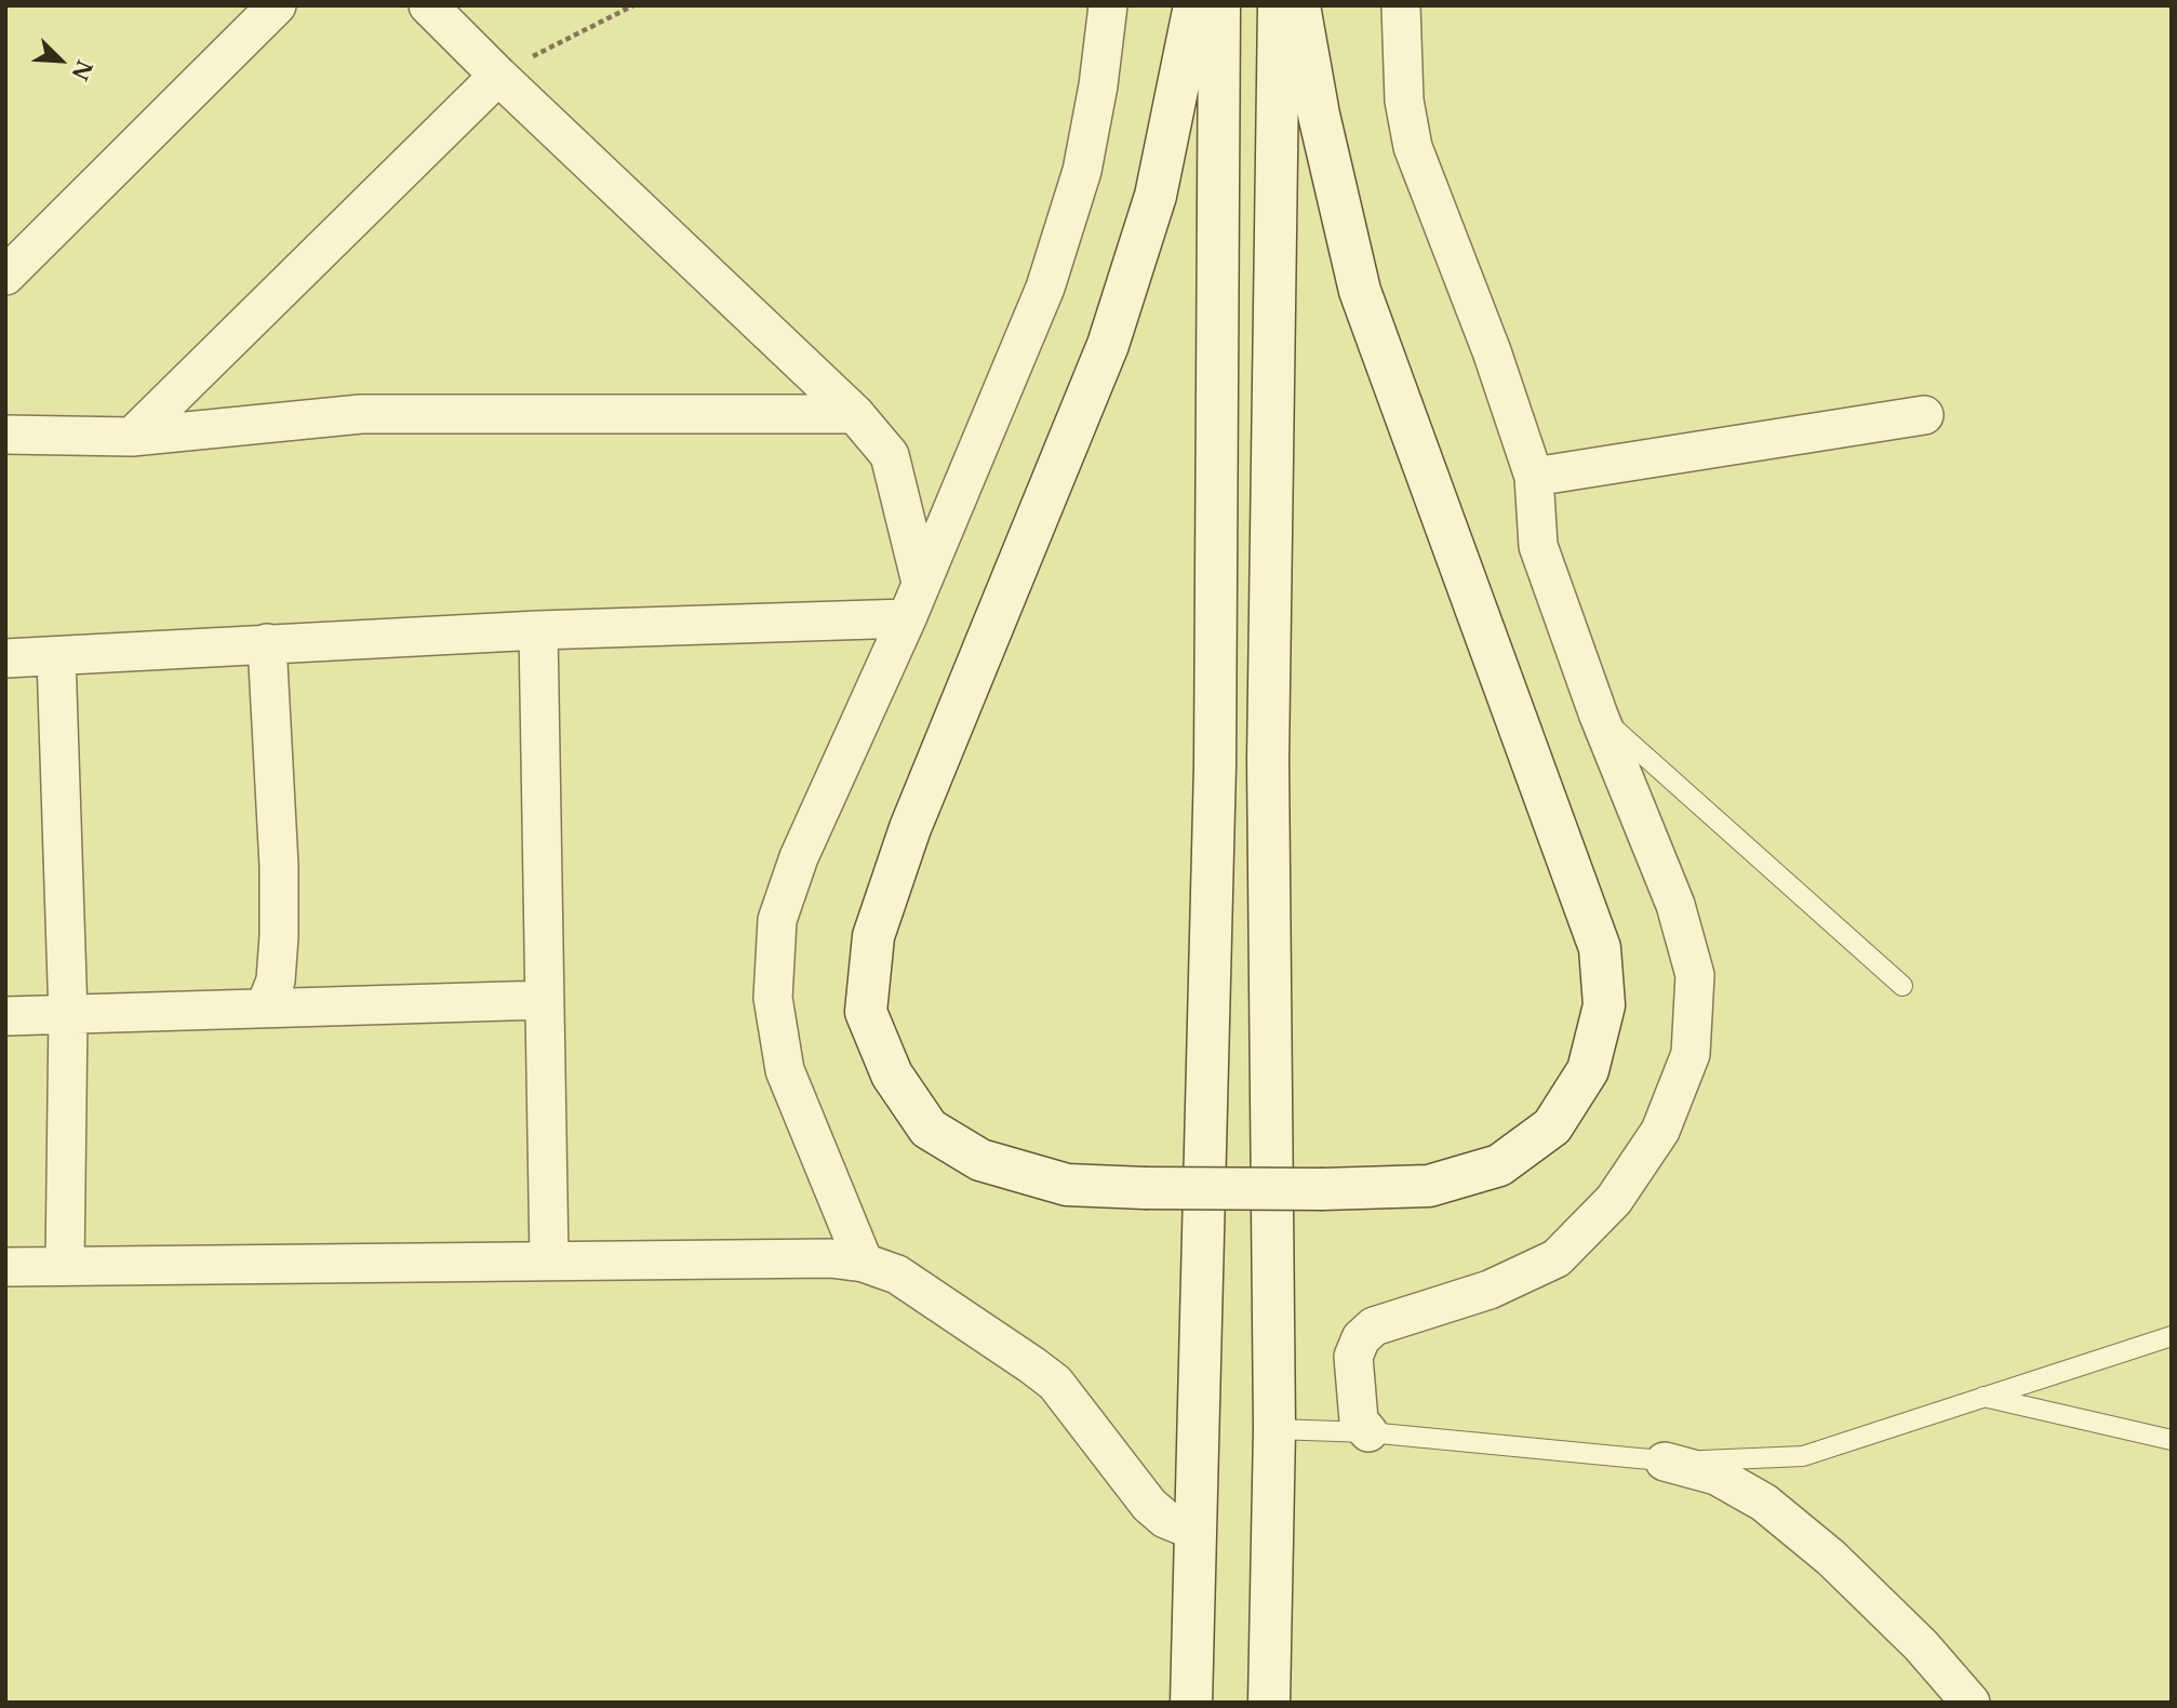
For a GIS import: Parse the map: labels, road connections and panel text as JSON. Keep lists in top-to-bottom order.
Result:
{
  "north": "bottom right"
}
